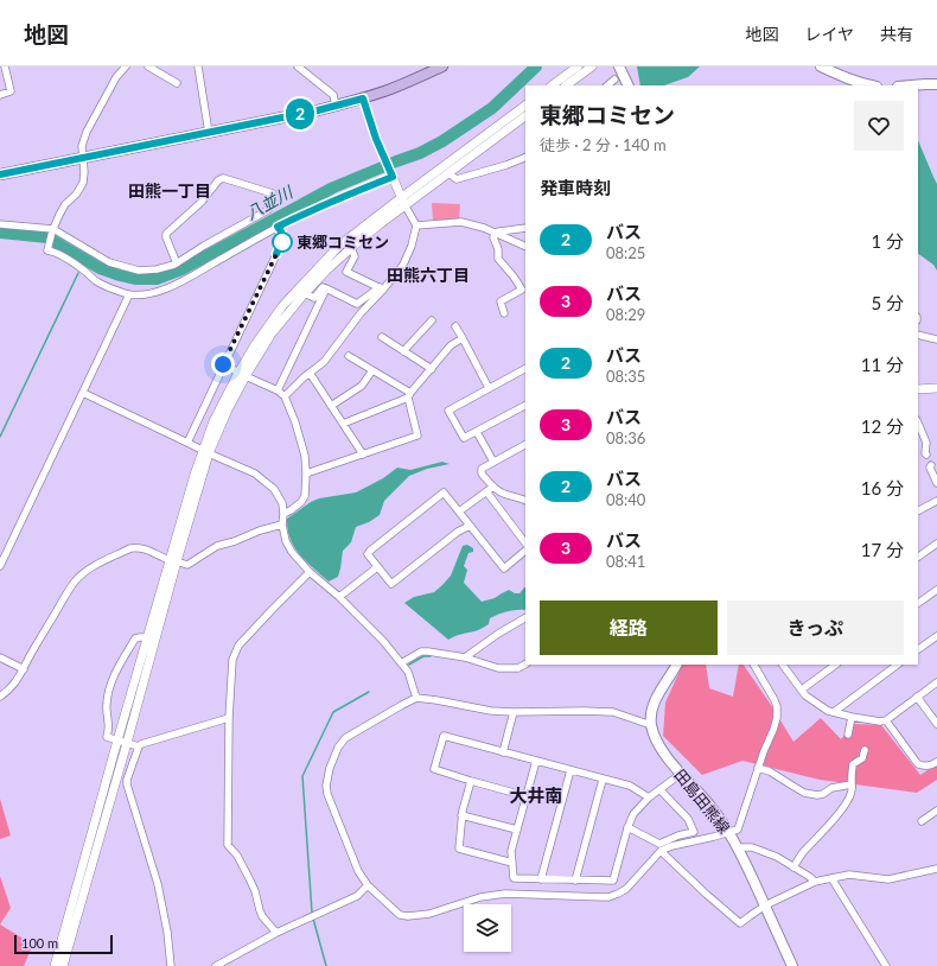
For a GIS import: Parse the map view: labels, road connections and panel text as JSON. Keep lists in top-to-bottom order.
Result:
{
  "streets": {
    "main road": ["田島田熊線"]
  },
  "districts": ["田熊一丁目", "田熊六丁目", "大井南"],
  "water": ["八並川"],
  "places": ["東郷コミセン"],
  "lines": ["bus line 2"],
  "scale_bar": "100 m",
  "page": {
    "header": "地図",
    "nav": ["地図", "レイヤ", "共有"],
    "on_map": "2",
    "heading": [
      ["東郷コミセン", "徒歩 · 2 分 · 140 m"],
      "発車時刻"
    ],
    "list": [
      {
        "mark": "2",
        "name": "バス",
        "note": "08:25",
        "value": "1 分"
      },
      {
        "mark": "3",
        "name": "バス",
        "note": "08:29",
        "value": "5 分"
      },
      {
        "mark": "2",
        "name": "バス",
        "note": "08:35",
        "value": "11 分"
      },
      {
        "mark": "3",
        "name": "バス",
        "note": "08:36",
        "value": "12 分"
      },
      {
        "mark": "2",
        "name": "バス",
        "note": "08:40",
        "value": "16 分"
      },
      {
        "mark": "3",
        "name": "バス",
        "note": "08:41",
        "value": "17 分"
      }
    ],
    "buttons": ["経路", "きっぷ"],
    "scale": "100 m"
  }
}
